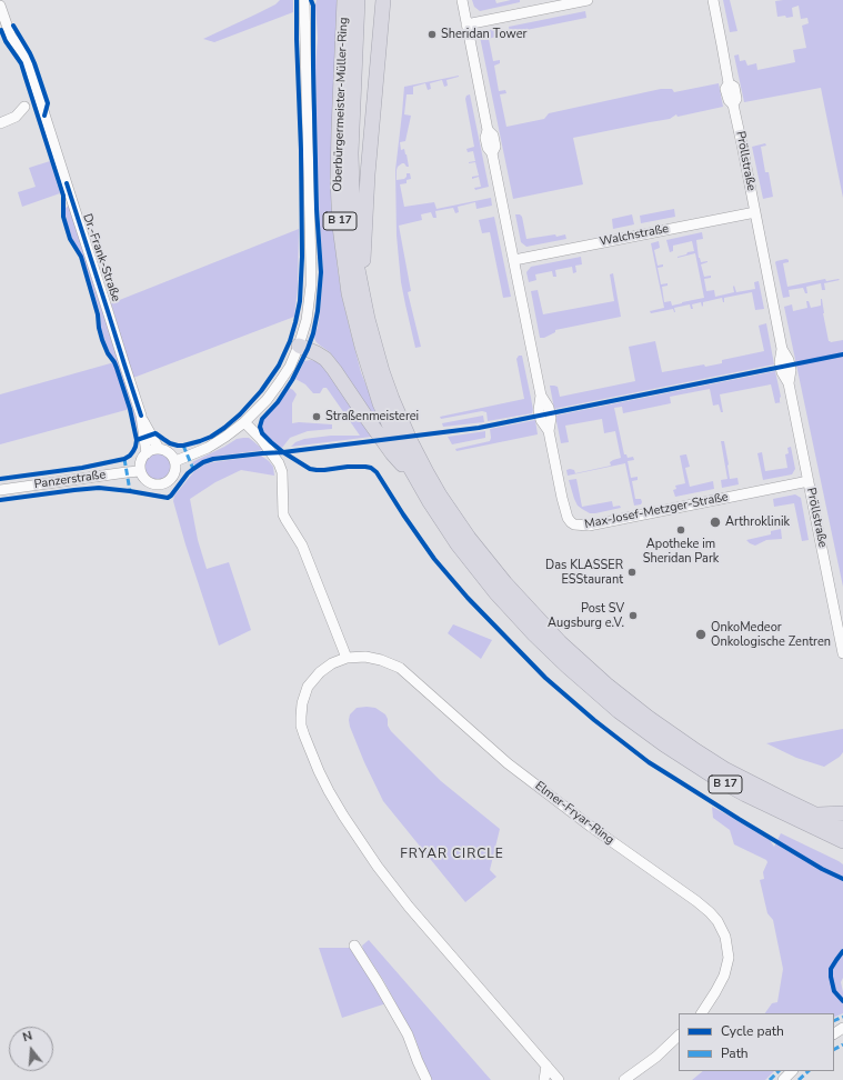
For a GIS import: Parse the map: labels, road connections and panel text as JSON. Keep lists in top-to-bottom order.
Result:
{
  "streets": {
    "highway": ["Oberbürgermeister-Müller-Ring", "B 17"],
    "street": [
      "Pröllstraße",
      "Walchstraße",
      "Dr.-Frank-Straße",
      "Panzerstraße",
      "Max-Josef-Metzger-Straße",
      "Elmer-Fryar-Ring"
    ]
  },
  "crossings": [
    ["Pröllstraße", "Walchstraße"],
    ["Pröllstraße", "Max-Josef-Metzger-Straße"],
    ["Walchstraße", "Max-Josef-Metzger-Straße"],
    ["Dr.-Frank-Straße", "Panzerstraße"]
  ],
  "districts": ["FRYAR CIRCLE"],
  "places": [
    "Sheridan Tower",
    "Straßenmeisterei",
    "Arthroklinik",
    "Apotheke im Sheridan Park",
    "Das KLASSER ESStaurant",
    "Post SV Augsburg e.V.",
    "OnkoMedeor Onkologische Zentren"
  ],
  "legend": ["Cycle path", "Path"],
  "north": "top"
}
